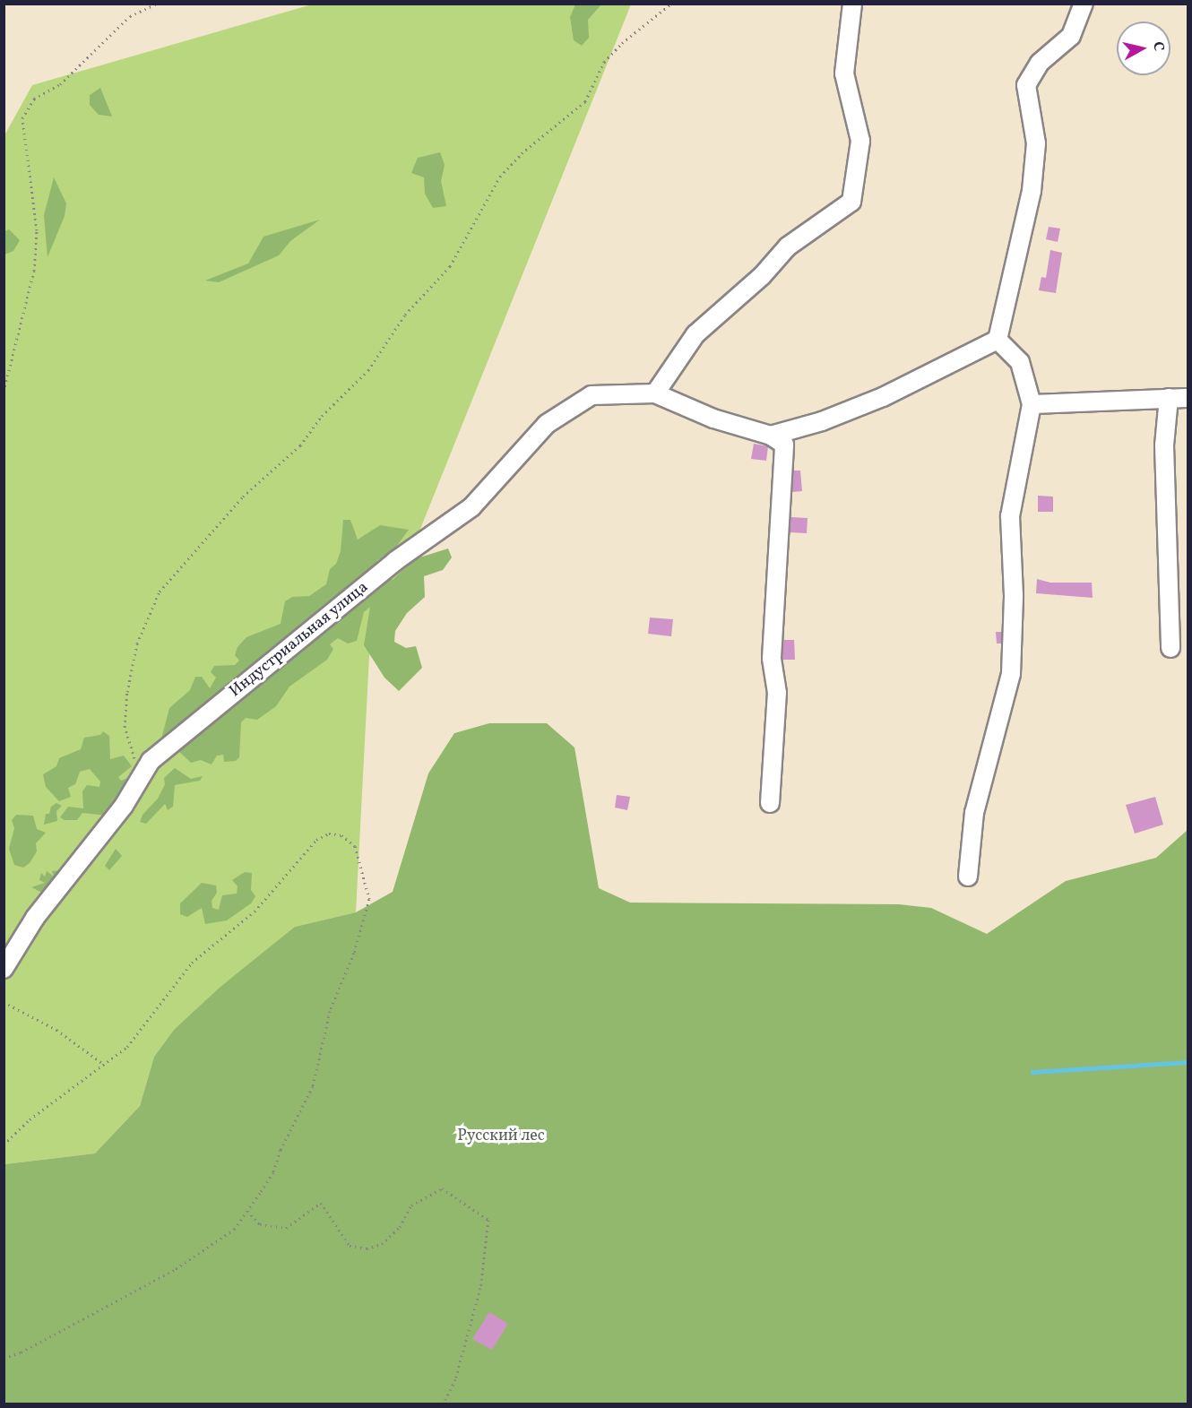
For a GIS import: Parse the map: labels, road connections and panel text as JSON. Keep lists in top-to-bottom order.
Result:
{
  "streets": {
    "street": ["Индустриальная улица"]
  },
  "parks": ["Русский лес"],
  "north": "right"
}
